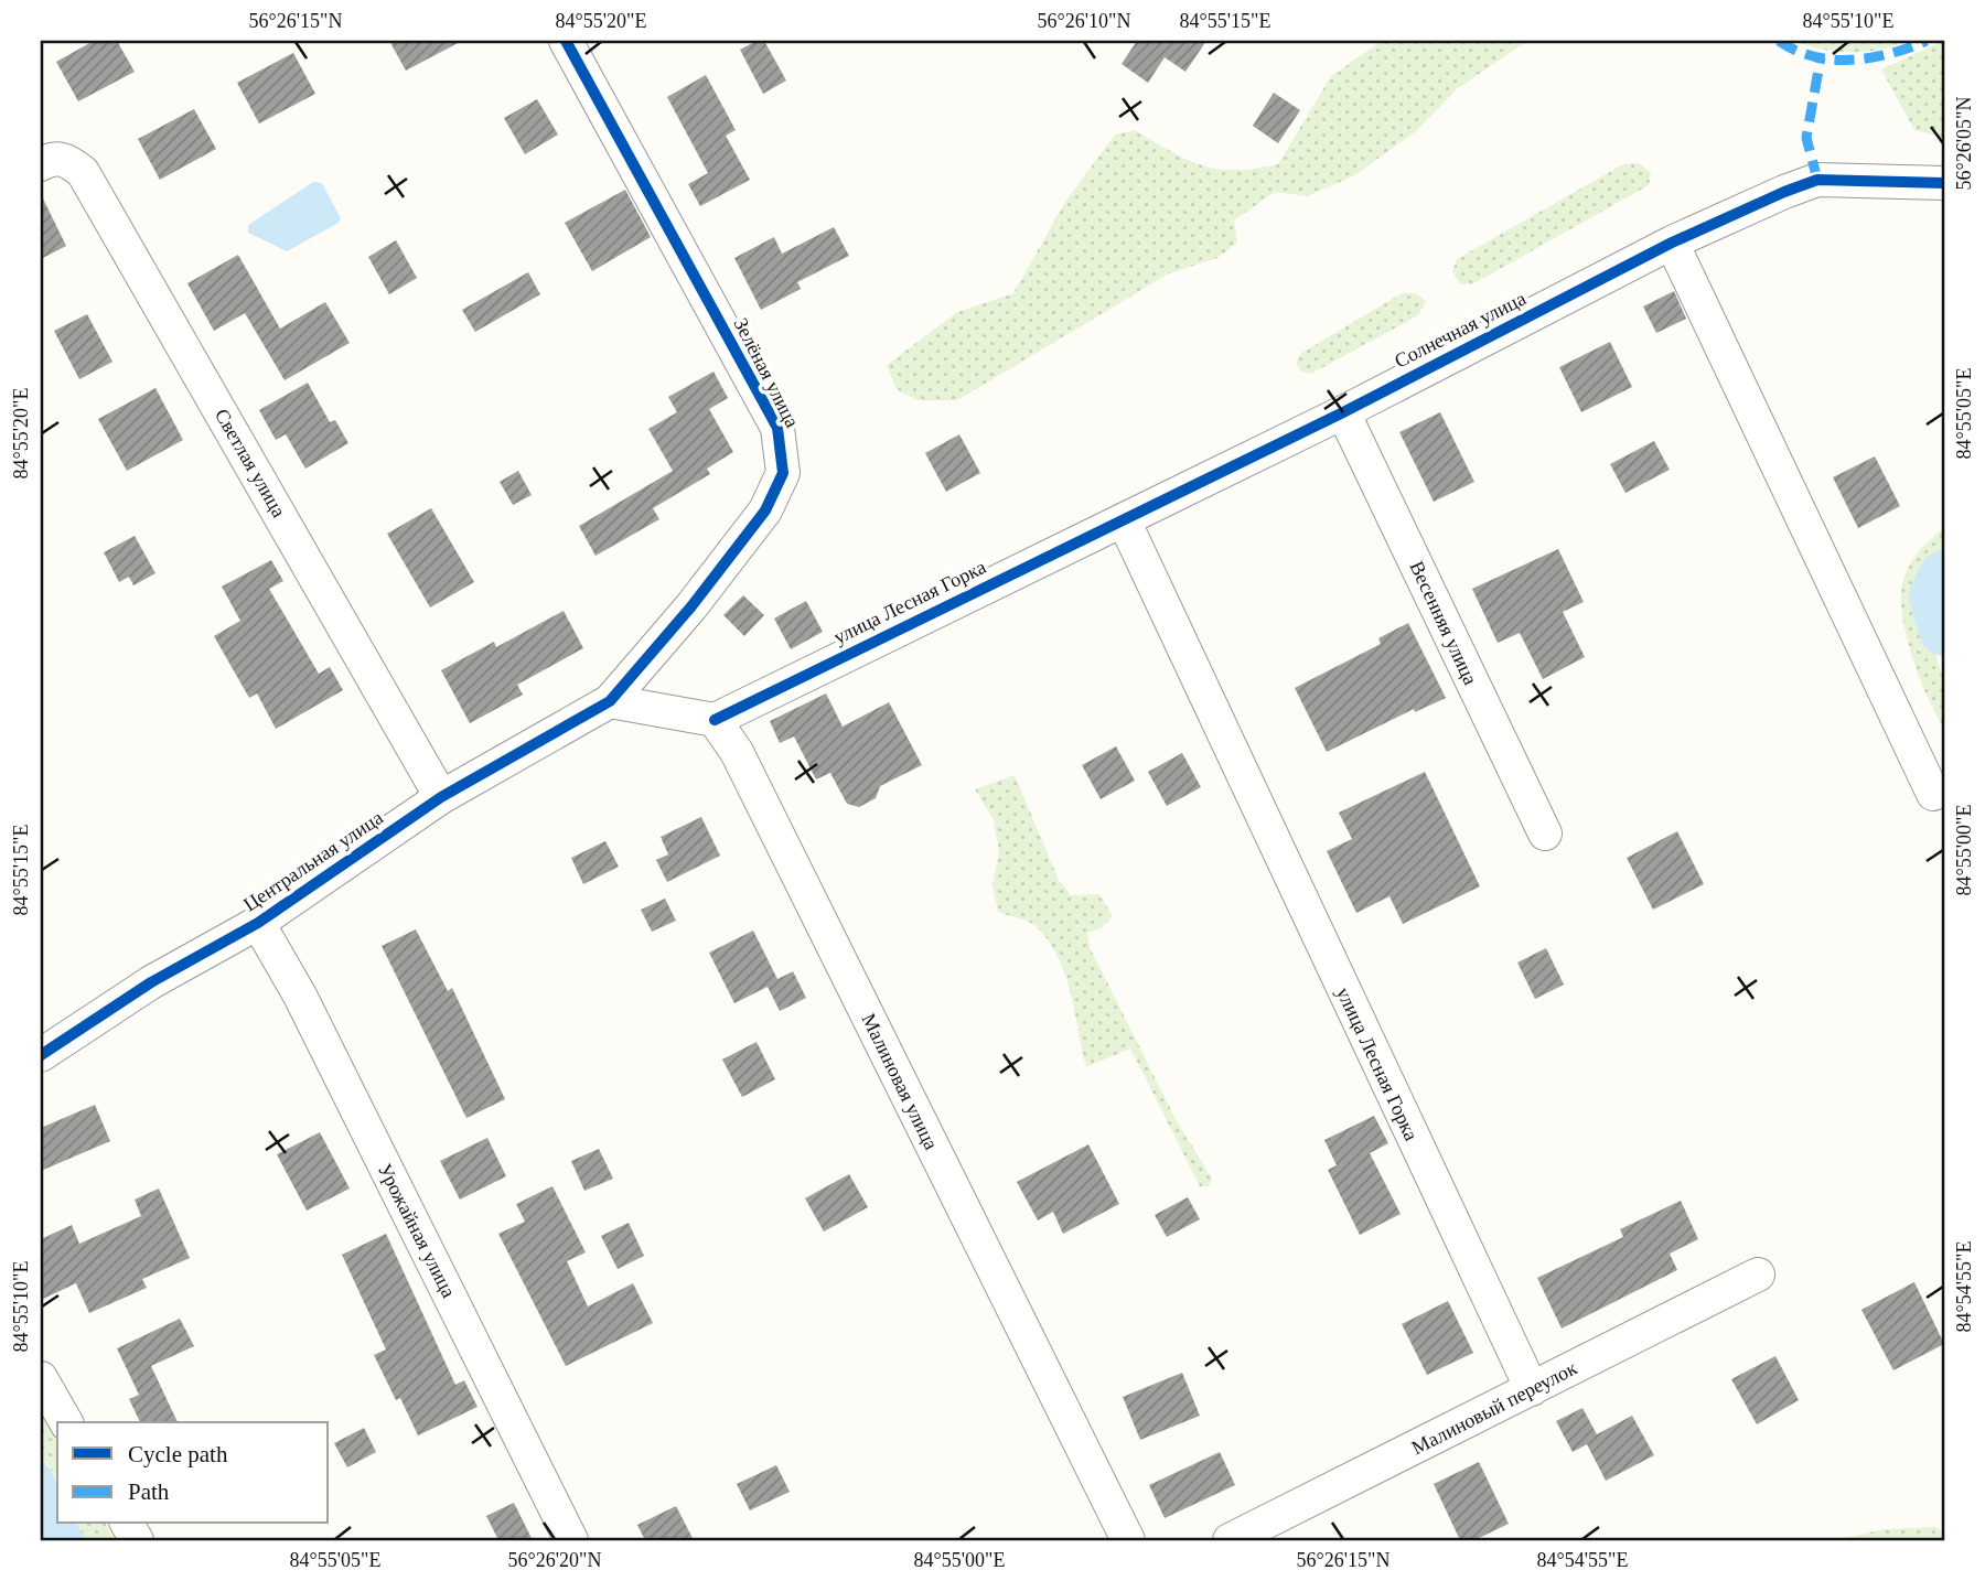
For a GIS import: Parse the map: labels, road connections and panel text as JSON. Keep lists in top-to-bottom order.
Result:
{
  "streets": {
    "street": [
      "Солнечная улица",
      "Зелёная улица",
      "Светлая улица",
      "улица Лесная Горка",
      "Весенняя улица",
      "Центральная улица",
      "Малиновая улица",
      "Урожайная улица",
      "Малиновый переулок"
    ]
  },
  "crossings": [
    ["Солнечная улица", "улица Лесная Горка"],
    ["Солнечная улица", "Весенняя улица"],
    ["Зелёная улица", "Центральная улица"],
    ["Светлая улица", "Центральная улица"],
    ["улица Лесная Горка", "Малиновая улица"],
    ["улица Лесная Горка", "Малиновый переулок"],
    ["Центральная улица", "Урожайная улица"]
  ],
  "legend": ["Cycle path", "Path"],
  "coordinates": [
    "56°26'15\"N",
    "84°55'20\"E",
    "56°26'10\"N",
    "84°55'15\"E",
    "84°55'10\"E",
    "56°26'05\"N",
    "84°55'05\"E",
    "84°55'00\"E",
    "84°54'55\"E",
    "56°26'20\"N"
  ]
}
